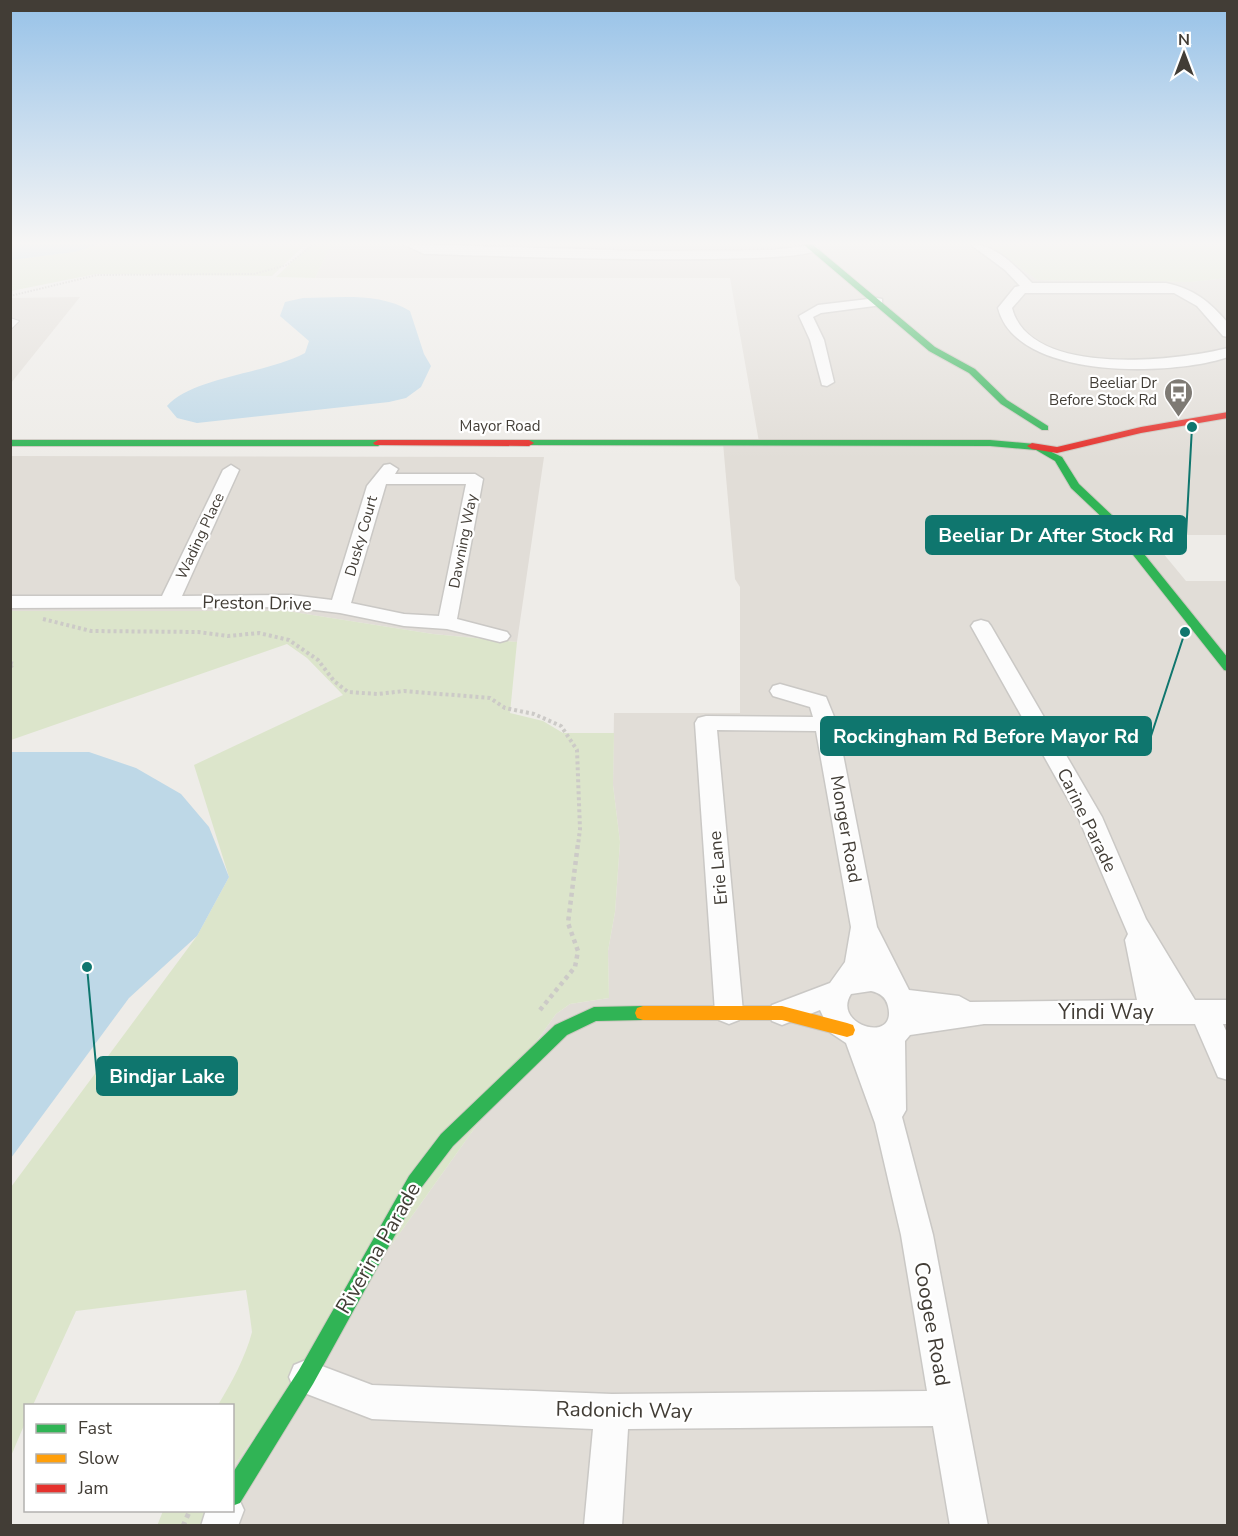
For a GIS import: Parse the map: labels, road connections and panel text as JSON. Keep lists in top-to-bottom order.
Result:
{
  "streets": {
    "main road": ["Mayor Road", "Yindi Way", "Riverina Parade"],
    "street": [
      "Wading Place",
      "Dusky Court",
      "Dawning Way",
      "Preston Drive",
      "Carine Parade",
      "Monger Road",
      "Erie Lane",
      "Coogee Road",
      "Radonich Way"
    ]
  },
  "crossings": [
    ["Wading Place", "Preston Drive"],
    ["Dusky Court", "Dawning Way"],
    ["Dusky Court", "Preston Drive"],
    ["Dawning Way", "Preston Drive"],
    ["Carine Parade", "Yindi Way"],
    ["Monger Road", "Erie Lane"],
    ["Monger Road", "Yindi Way"],
    ["Monger Road", "Coogee Road"],
    ["Erie Lane", "Yindi Way"],
    ["Yindi Way", "Riverina Parade"],
    ["Yindi Way", "Coogee Road"],
    ["Riverina Parade", "Radonich Way"],
    ["Coogee Road", "Radonich Way"]
  ],
  "places": {
    "bus stop": ["Beeliar Dr Before Stock Rd"],
    "other": ["Beeliar Dr After Stock Rd", "Rockingham Rd Before Mayor Rd", "Bindjar Lake"]
  },
  "legend": ["Fast", "Slow", "Jam"],
  "north": "top"
}
